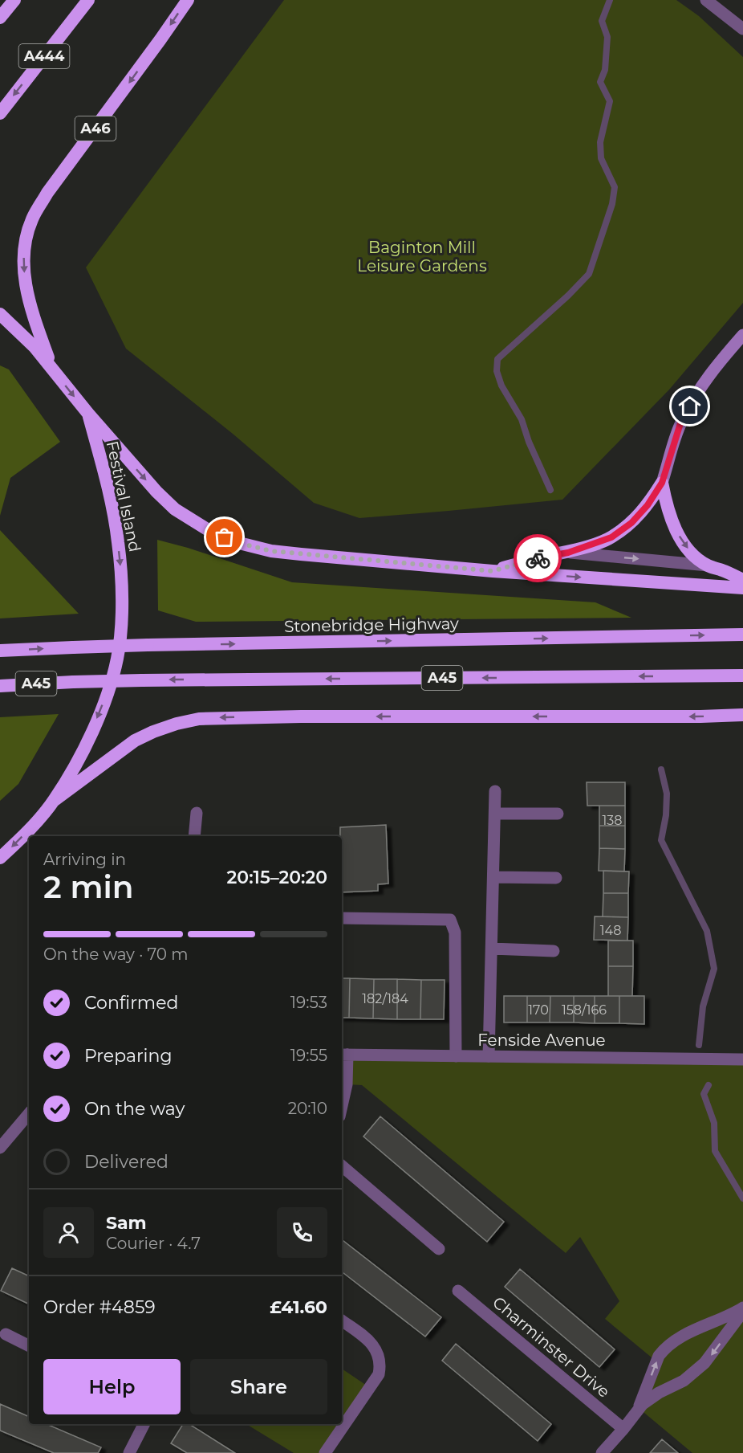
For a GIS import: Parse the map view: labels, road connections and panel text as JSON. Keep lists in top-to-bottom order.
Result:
{
  "streets": {
    "highway": [
      "A444",
      "A46",
      "Festival Island",
      "Stonebridge Highway",
      "A45"
    ],
    "street": ["Fenside Avenue", "Charminster Drive"]
  },
  "crossings": [
    ["A46", "Festival Island"]
  ],
  "one_way": ["Festival Island"],
  "parks": ["Baginton Mill Leisure Gardens"],
  "house_numbers": [
    "138",
    "148",
    "182/184",
    "170",
    "158/166"
  ],
  "page": {
    "heading": ["2 min", "Arriving in", "20:15–20:20"],
    "panel": [
      "Sam",
      "Courier · 4.7",
      "Order #4859",
      "£41.60"
    ],
    "bar": "On the way · 70 m",
    "list": [
      ["Confirmed", "19:53"],
      ["Preparing", "19:55"],
      ["On the way", "20:10"],
      "Delivered"
    ],
    "buttons": ["Help", "Share"]
  }
}
